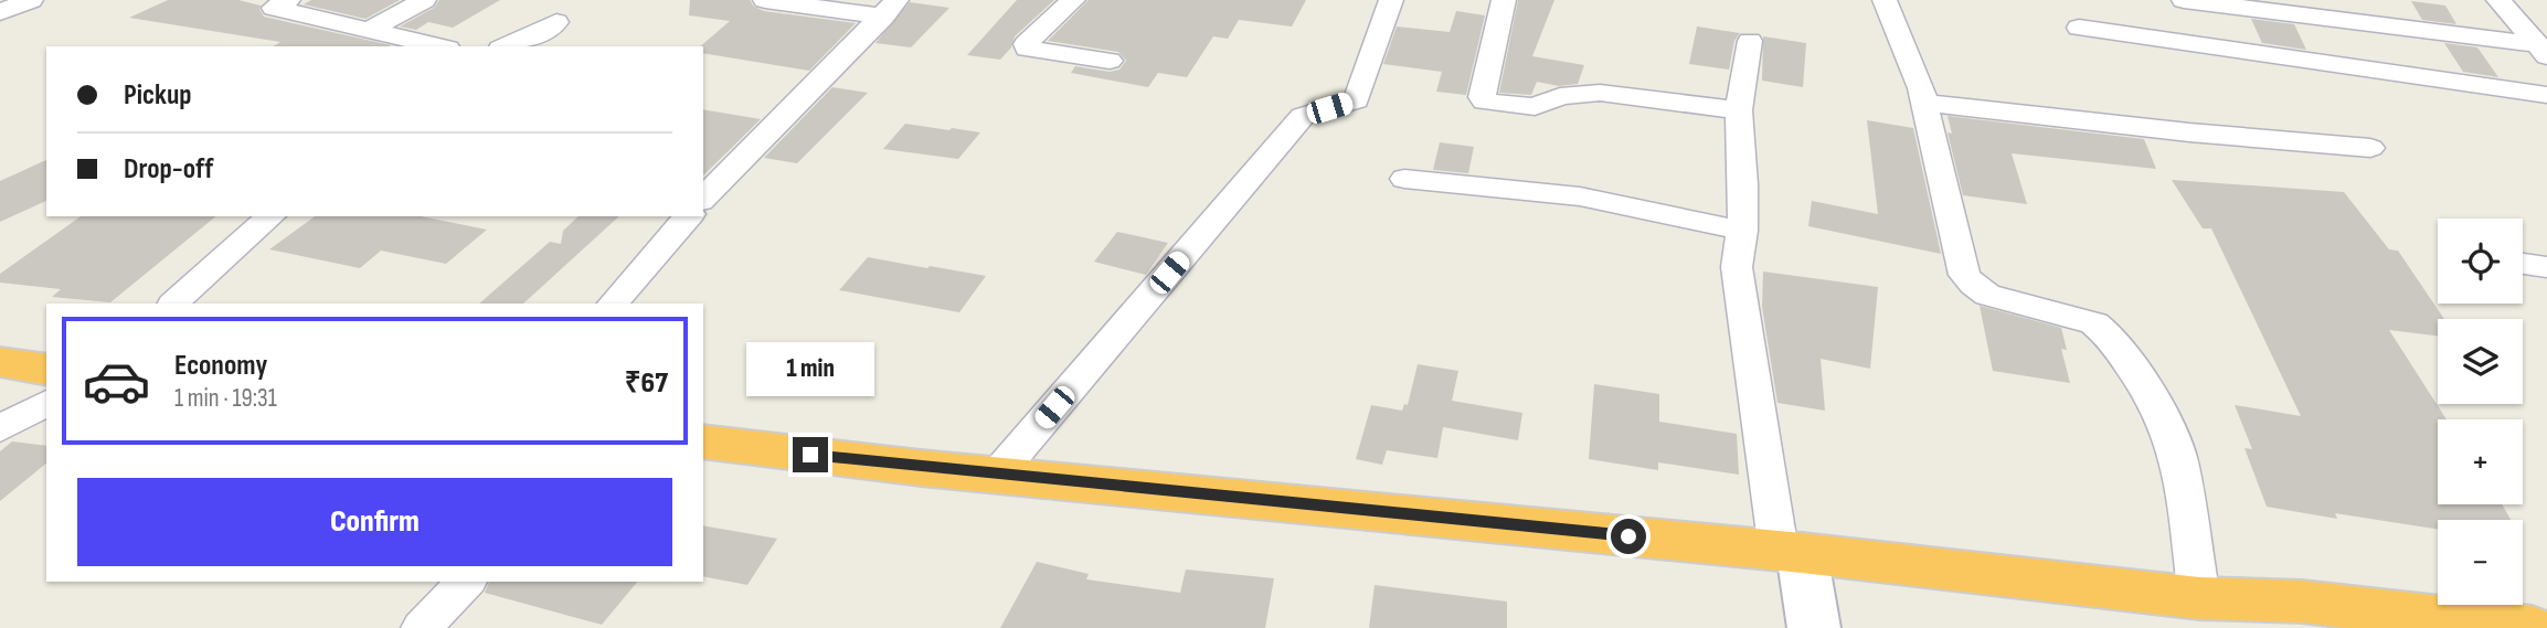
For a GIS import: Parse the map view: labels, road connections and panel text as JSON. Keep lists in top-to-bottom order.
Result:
{
  "page": {
    "banner": ["Pickup", "Drop-off"],
    "map_buttons": ["+", "−"],
    "list": [
      {
        "name": "Economy",
        "note": "1 min · 19:31",
        "value": "₹67"
      }
    ],
    "bubble": "1 min",
    "buttons": "Confirm"
  }
}
